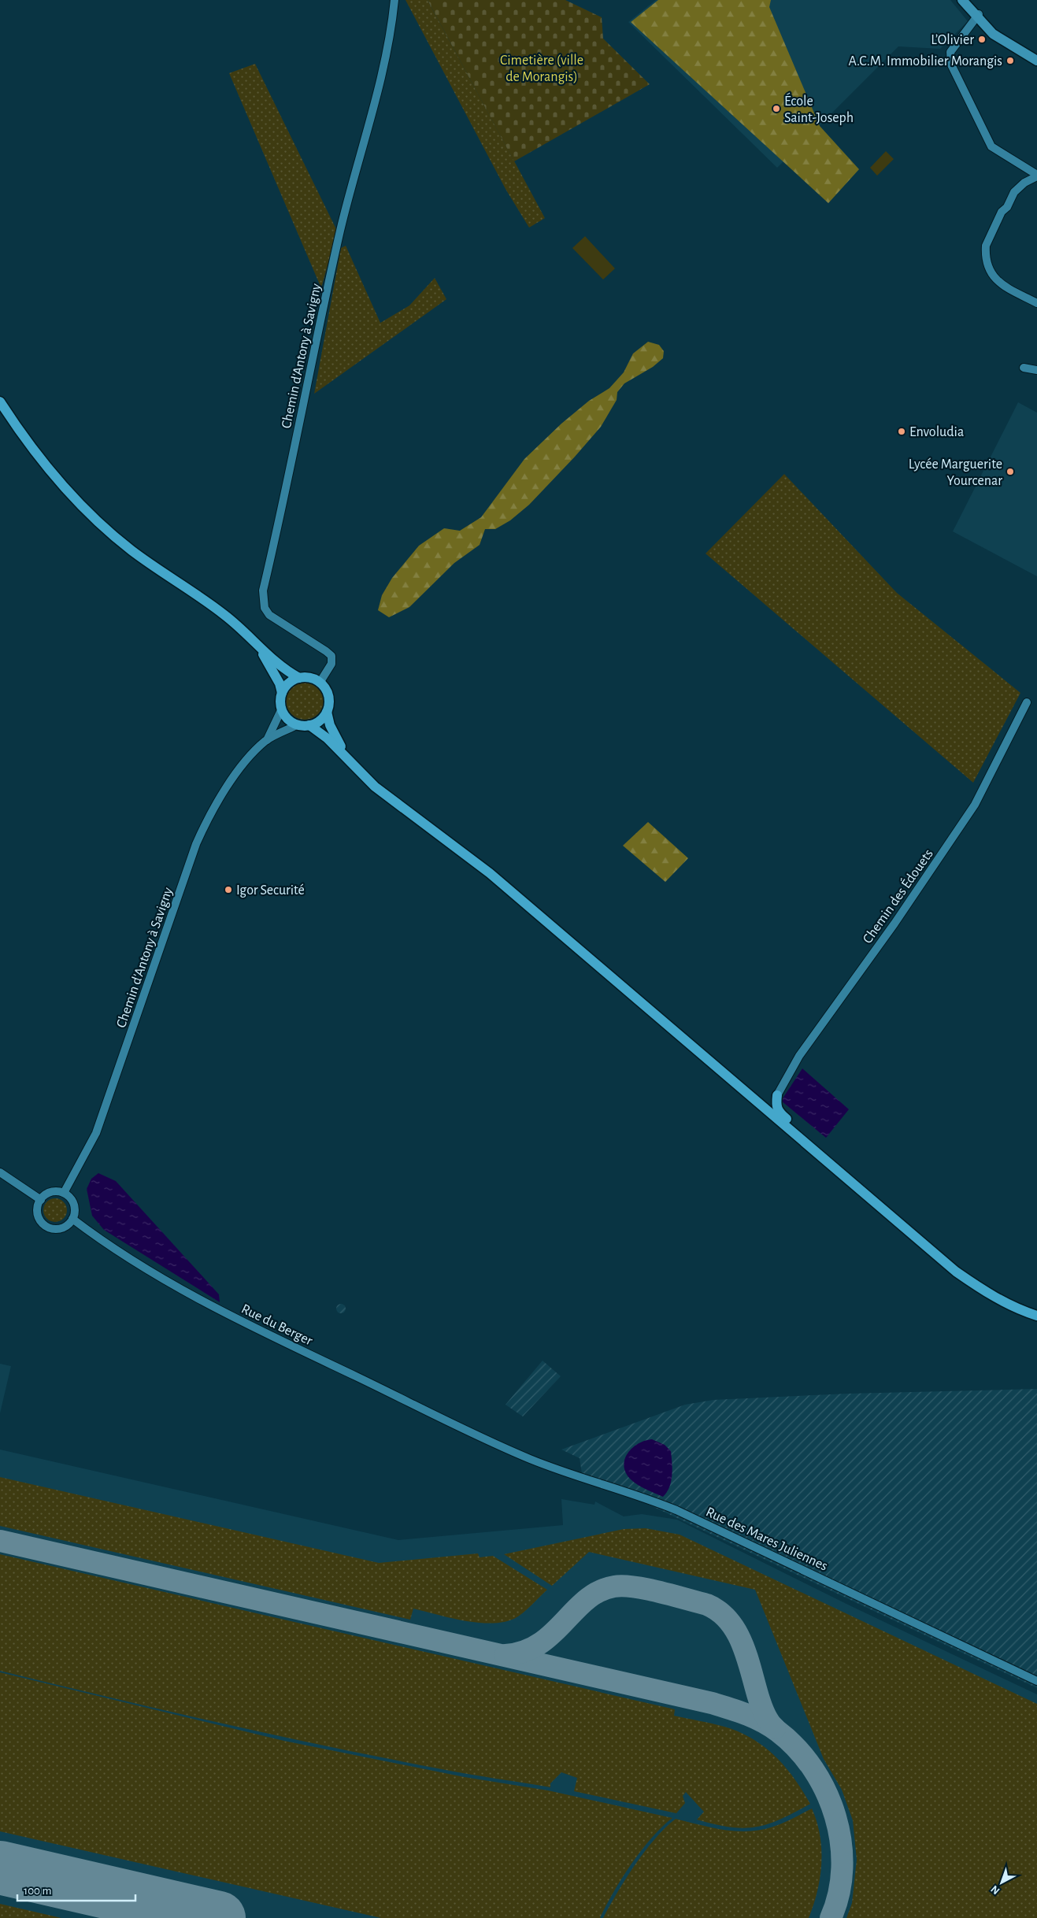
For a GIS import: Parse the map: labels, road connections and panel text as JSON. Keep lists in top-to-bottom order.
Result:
{
  "streets": {
    "street": [
      "Chemin d'Antony à Savigny",
      "Chemin des Édouets",
      "Rue du Berger",
      "Rue des Mares Juliennes"
    ]
  },
  "crossings": [
    ["Chemin d'Antony à Savigny", "Rue du Berger"],
    ["Rue du Berger", "Rue des Mares Juliennes"]
  ],
  "parks": ["Cimetière (ville de Morangis)"],
  "places": [
    "L’Olivier",
    "A.C.M. Immobilier Morangis",
    "École Saint-Joseph",
    "Envoludia",
    "Lycée Marguerite Yourcenar",
    "Igor Securité"
  ],
  "scale_bar": "100 m",
  "north": "bottom left"
}
